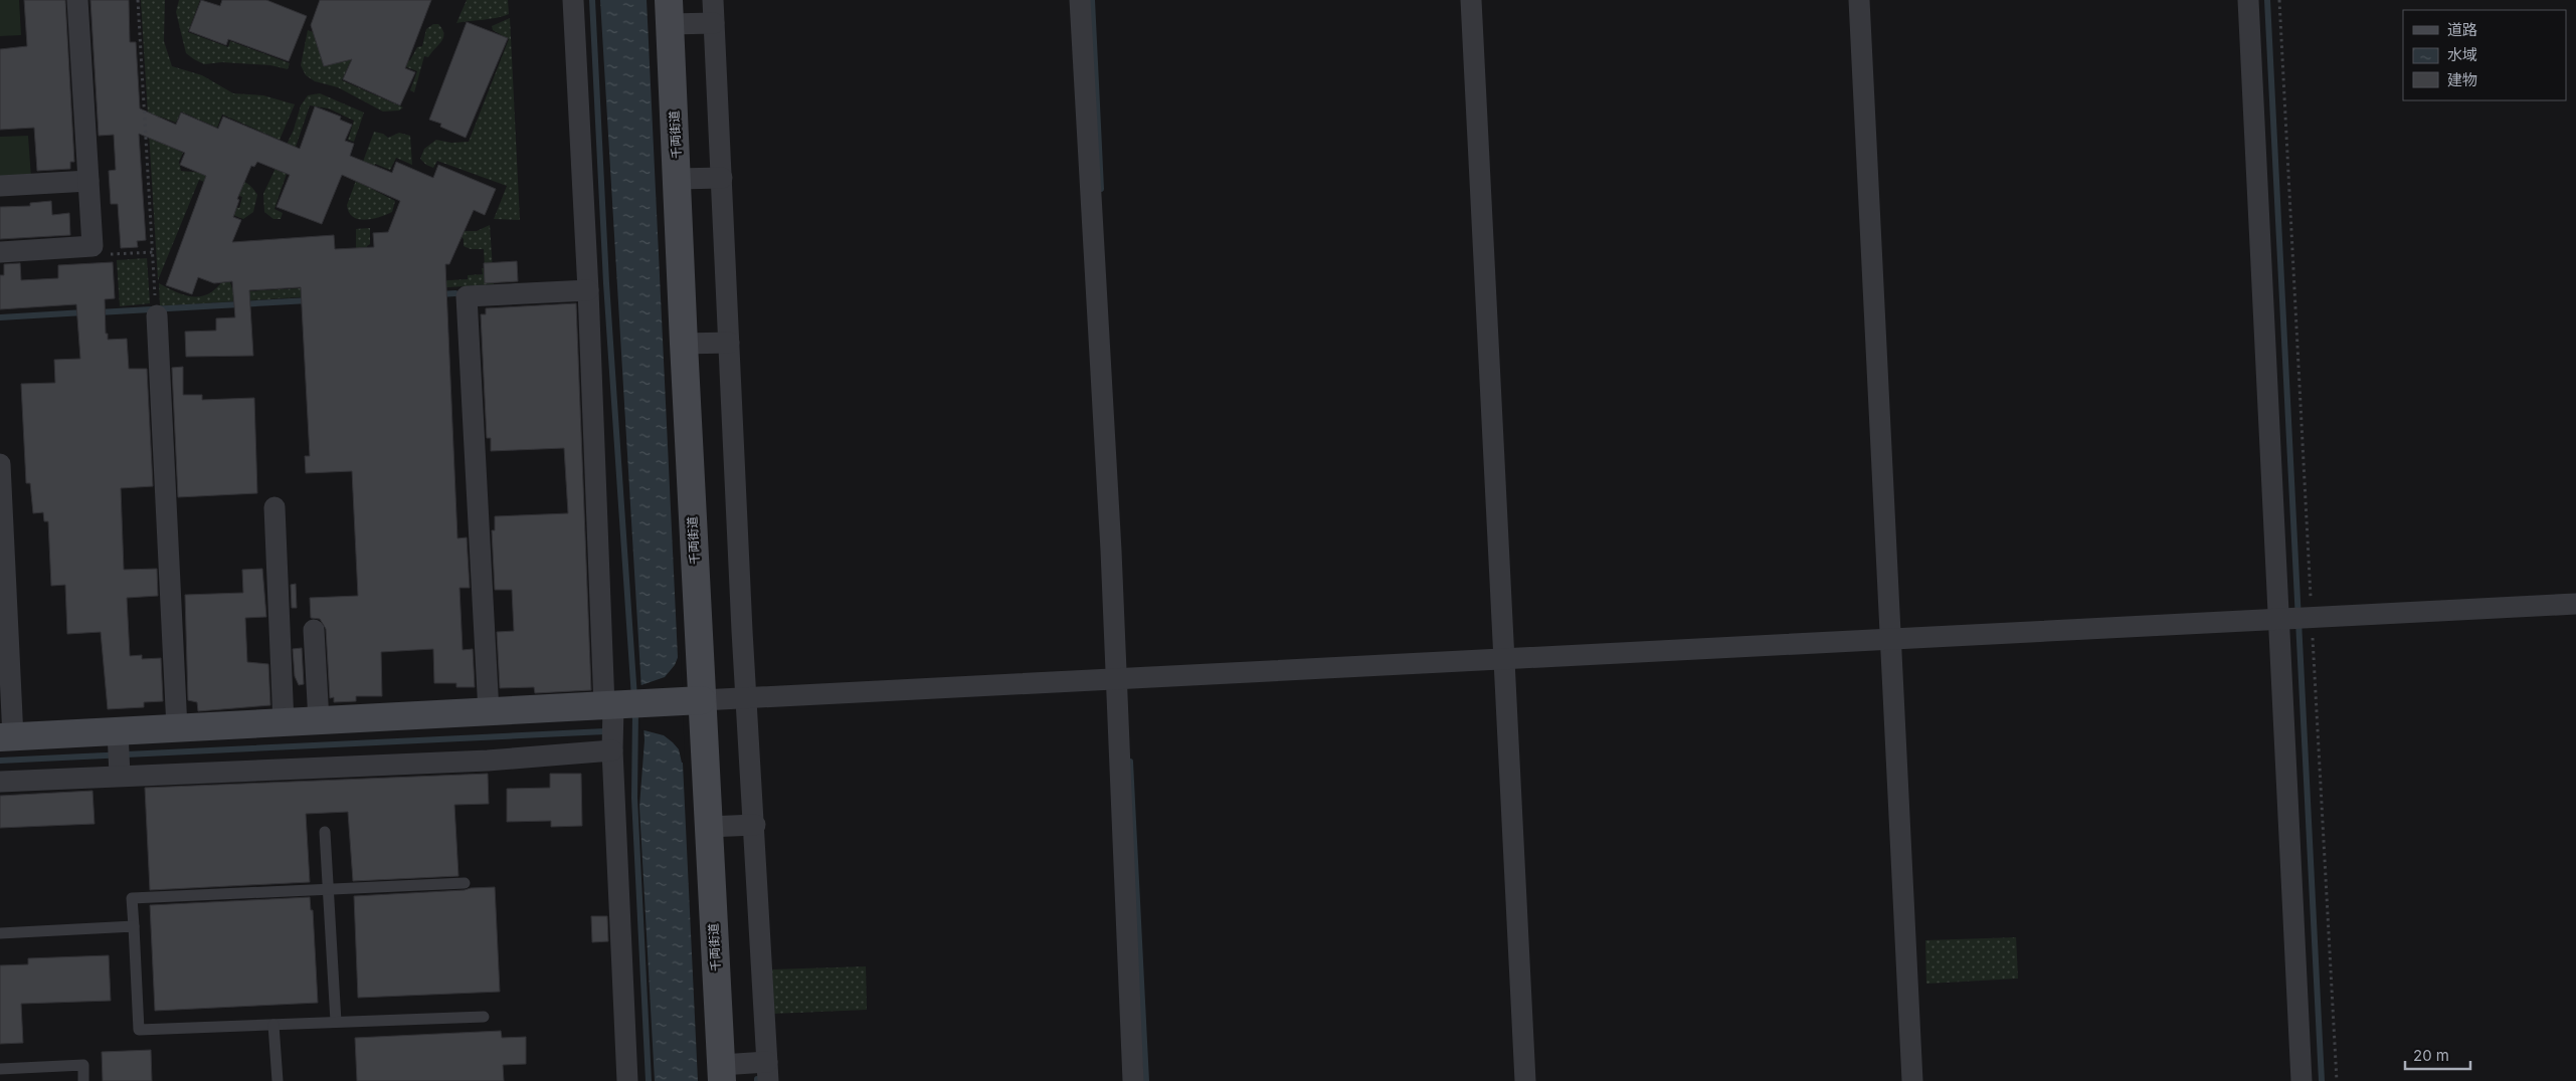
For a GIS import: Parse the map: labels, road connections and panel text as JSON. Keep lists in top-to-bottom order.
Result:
{
  "streets": {
    "street": ["千両街道"]
  },
  "legend": ["道路", "水域", "建物"],
  "scale_bar": "20 m"
}
